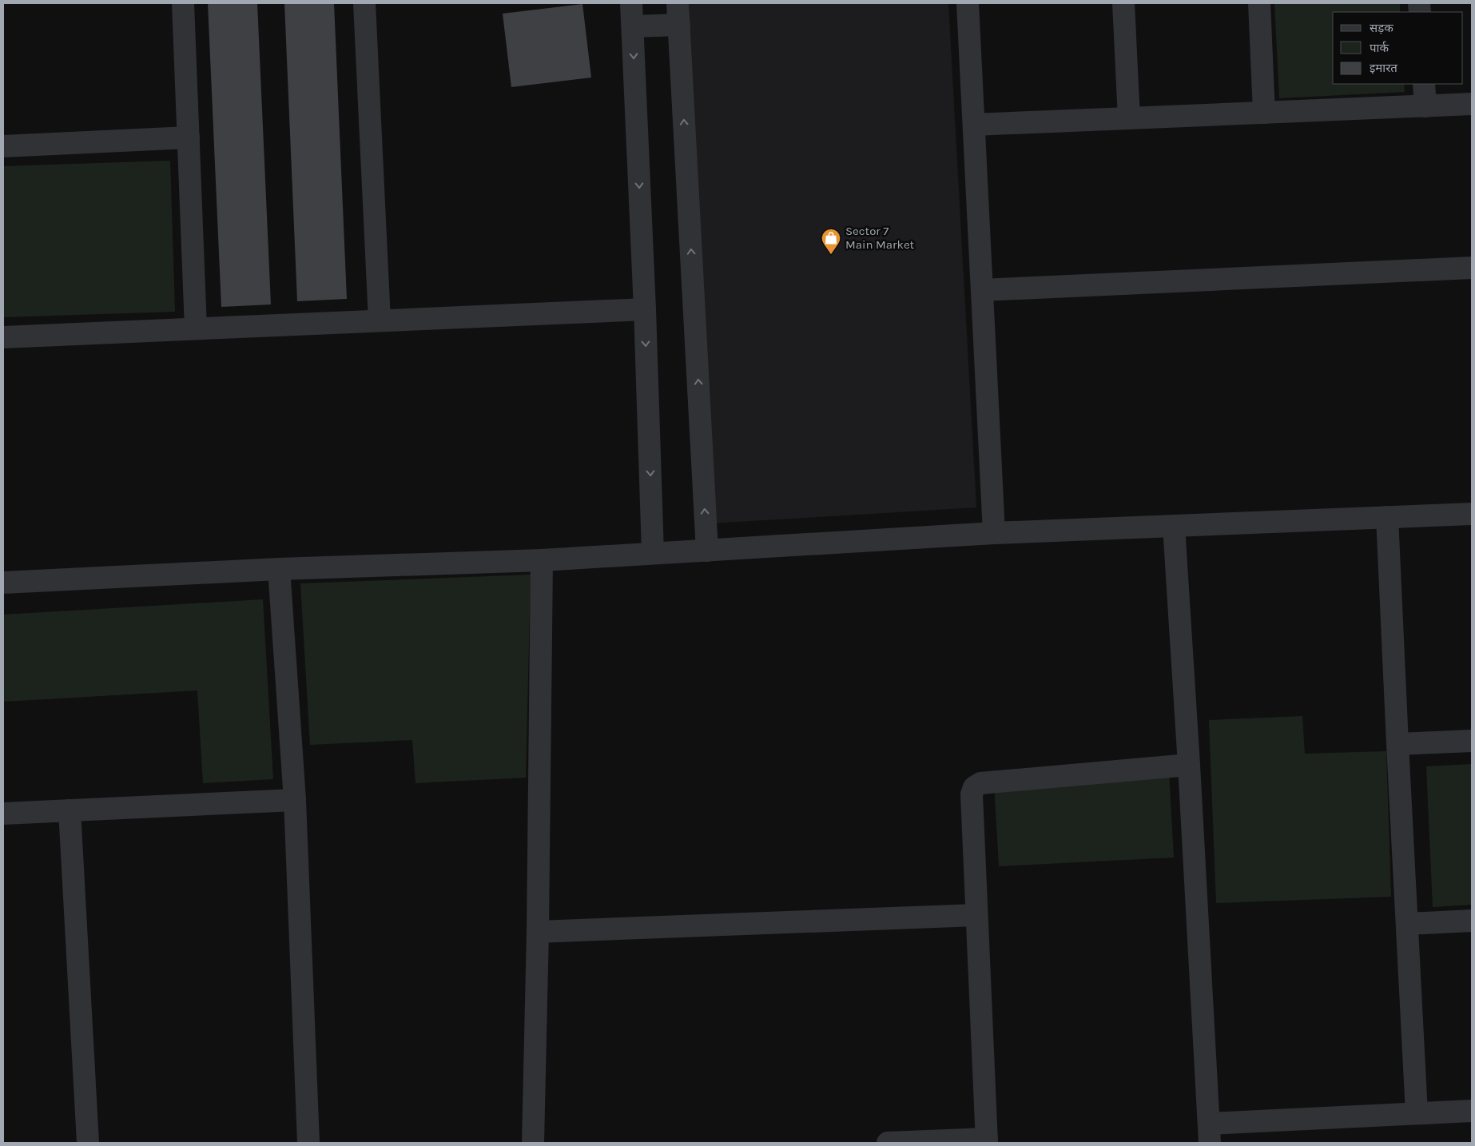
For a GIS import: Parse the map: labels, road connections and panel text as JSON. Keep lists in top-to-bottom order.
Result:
{
  "places": {
    "shop": ["Sector 7 Main Market"]
  },
  "legend": ["सड़क", "पार्क", "इमारत"]
}
